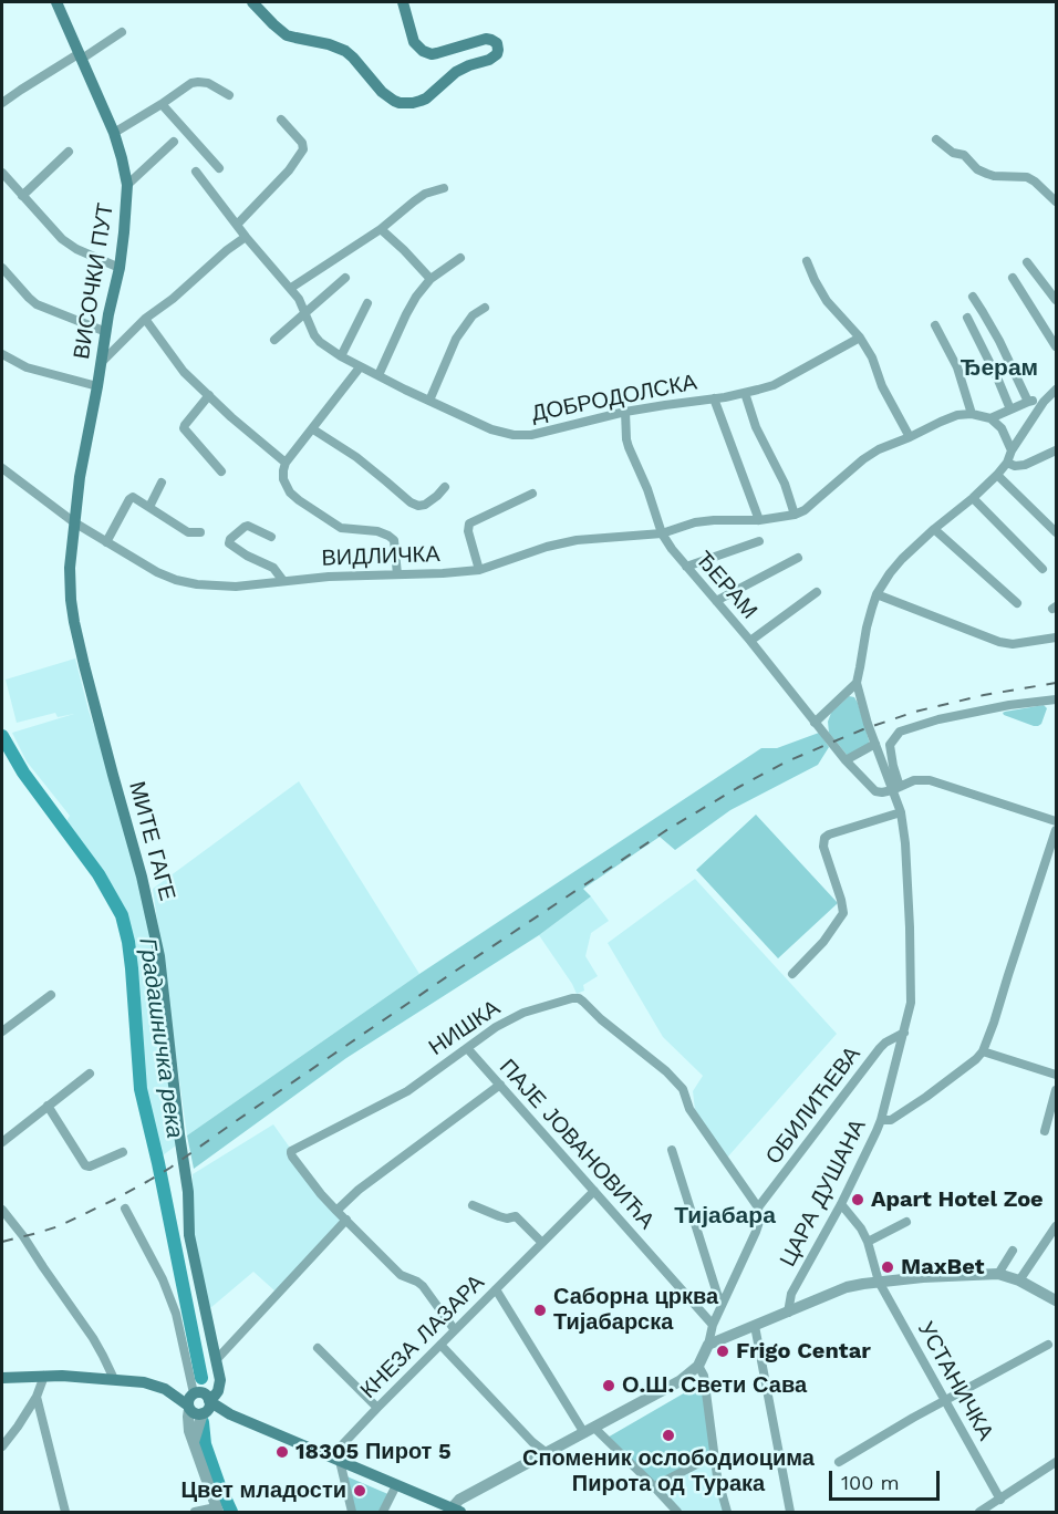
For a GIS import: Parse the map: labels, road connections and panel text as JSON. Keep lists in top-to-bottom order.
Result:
{
  "streets": {
    "main road": ["ВИСОЧКИ ПУТ", "МИТЕ ГАГЕ"],
    "street": [
      "ДОБРОДОЛСКА",
      "ВИДЛИЧКА",
      "ЂЕРАМ",
      "НИШКА",
      "ОБИЛИЋЕВА",
      "ПАЈЕ ЈОВАНОВИЋА",
      "ЦАРА ДУШАНА",
      "КНЕЗА ЛАЗАРА",
      "УСТАНИЧКА"
    ]
  },
  "crossings": [
    ["ВИСОЧКИ ПУТ", "ВИДЛИЧКА"],
    ["ВИСОЧКИ ПУТ", "МИТЕ ГАГЕ"],
    ["ДОБРОДОЛСКА", "ЂЕРАМ"],
    ["ВИДЛИЧКА", "ЂЕРАМ"],
    ["ВИДЛИЧКА", "МИТЕ ГАГЕ"],
    ["НИШКА", "ОБИЛИЋЕВА"],
    ["НИШКА", "ПАЈЕ ЈОВАНОВИЋА"],
    ["ОБИЛИЋЕВА", "ПАЈЕ ЈОВАНОВИЋА"],
    ["ОБИЛИЋЕВА", "ЦАРА ДУШАНА"],
    ["ПАЈЕ ЈОВАНОВИЋА", "КНЕЗА ЛАЗАРА"],
    ["ЦАРА ДУШАНА", "УСТАНИЧКА"]
  ],
  "districts": ["Ђерам", "Тијабара"],
  "water": ["Градашничка река"],
  "places": [
    "Apart Hotel Zoe",
    "MaxBet",
    "Саборна црква Тијабарска",
    "Frigo Centar",
    "О.Ш. Свети Сава",
    "Споменик ослободиоцима Пирота од Турака",
    "18305 Пирот 5",
    "Цвет младости"
  ],
  "scale_bar": "100 m"
}
